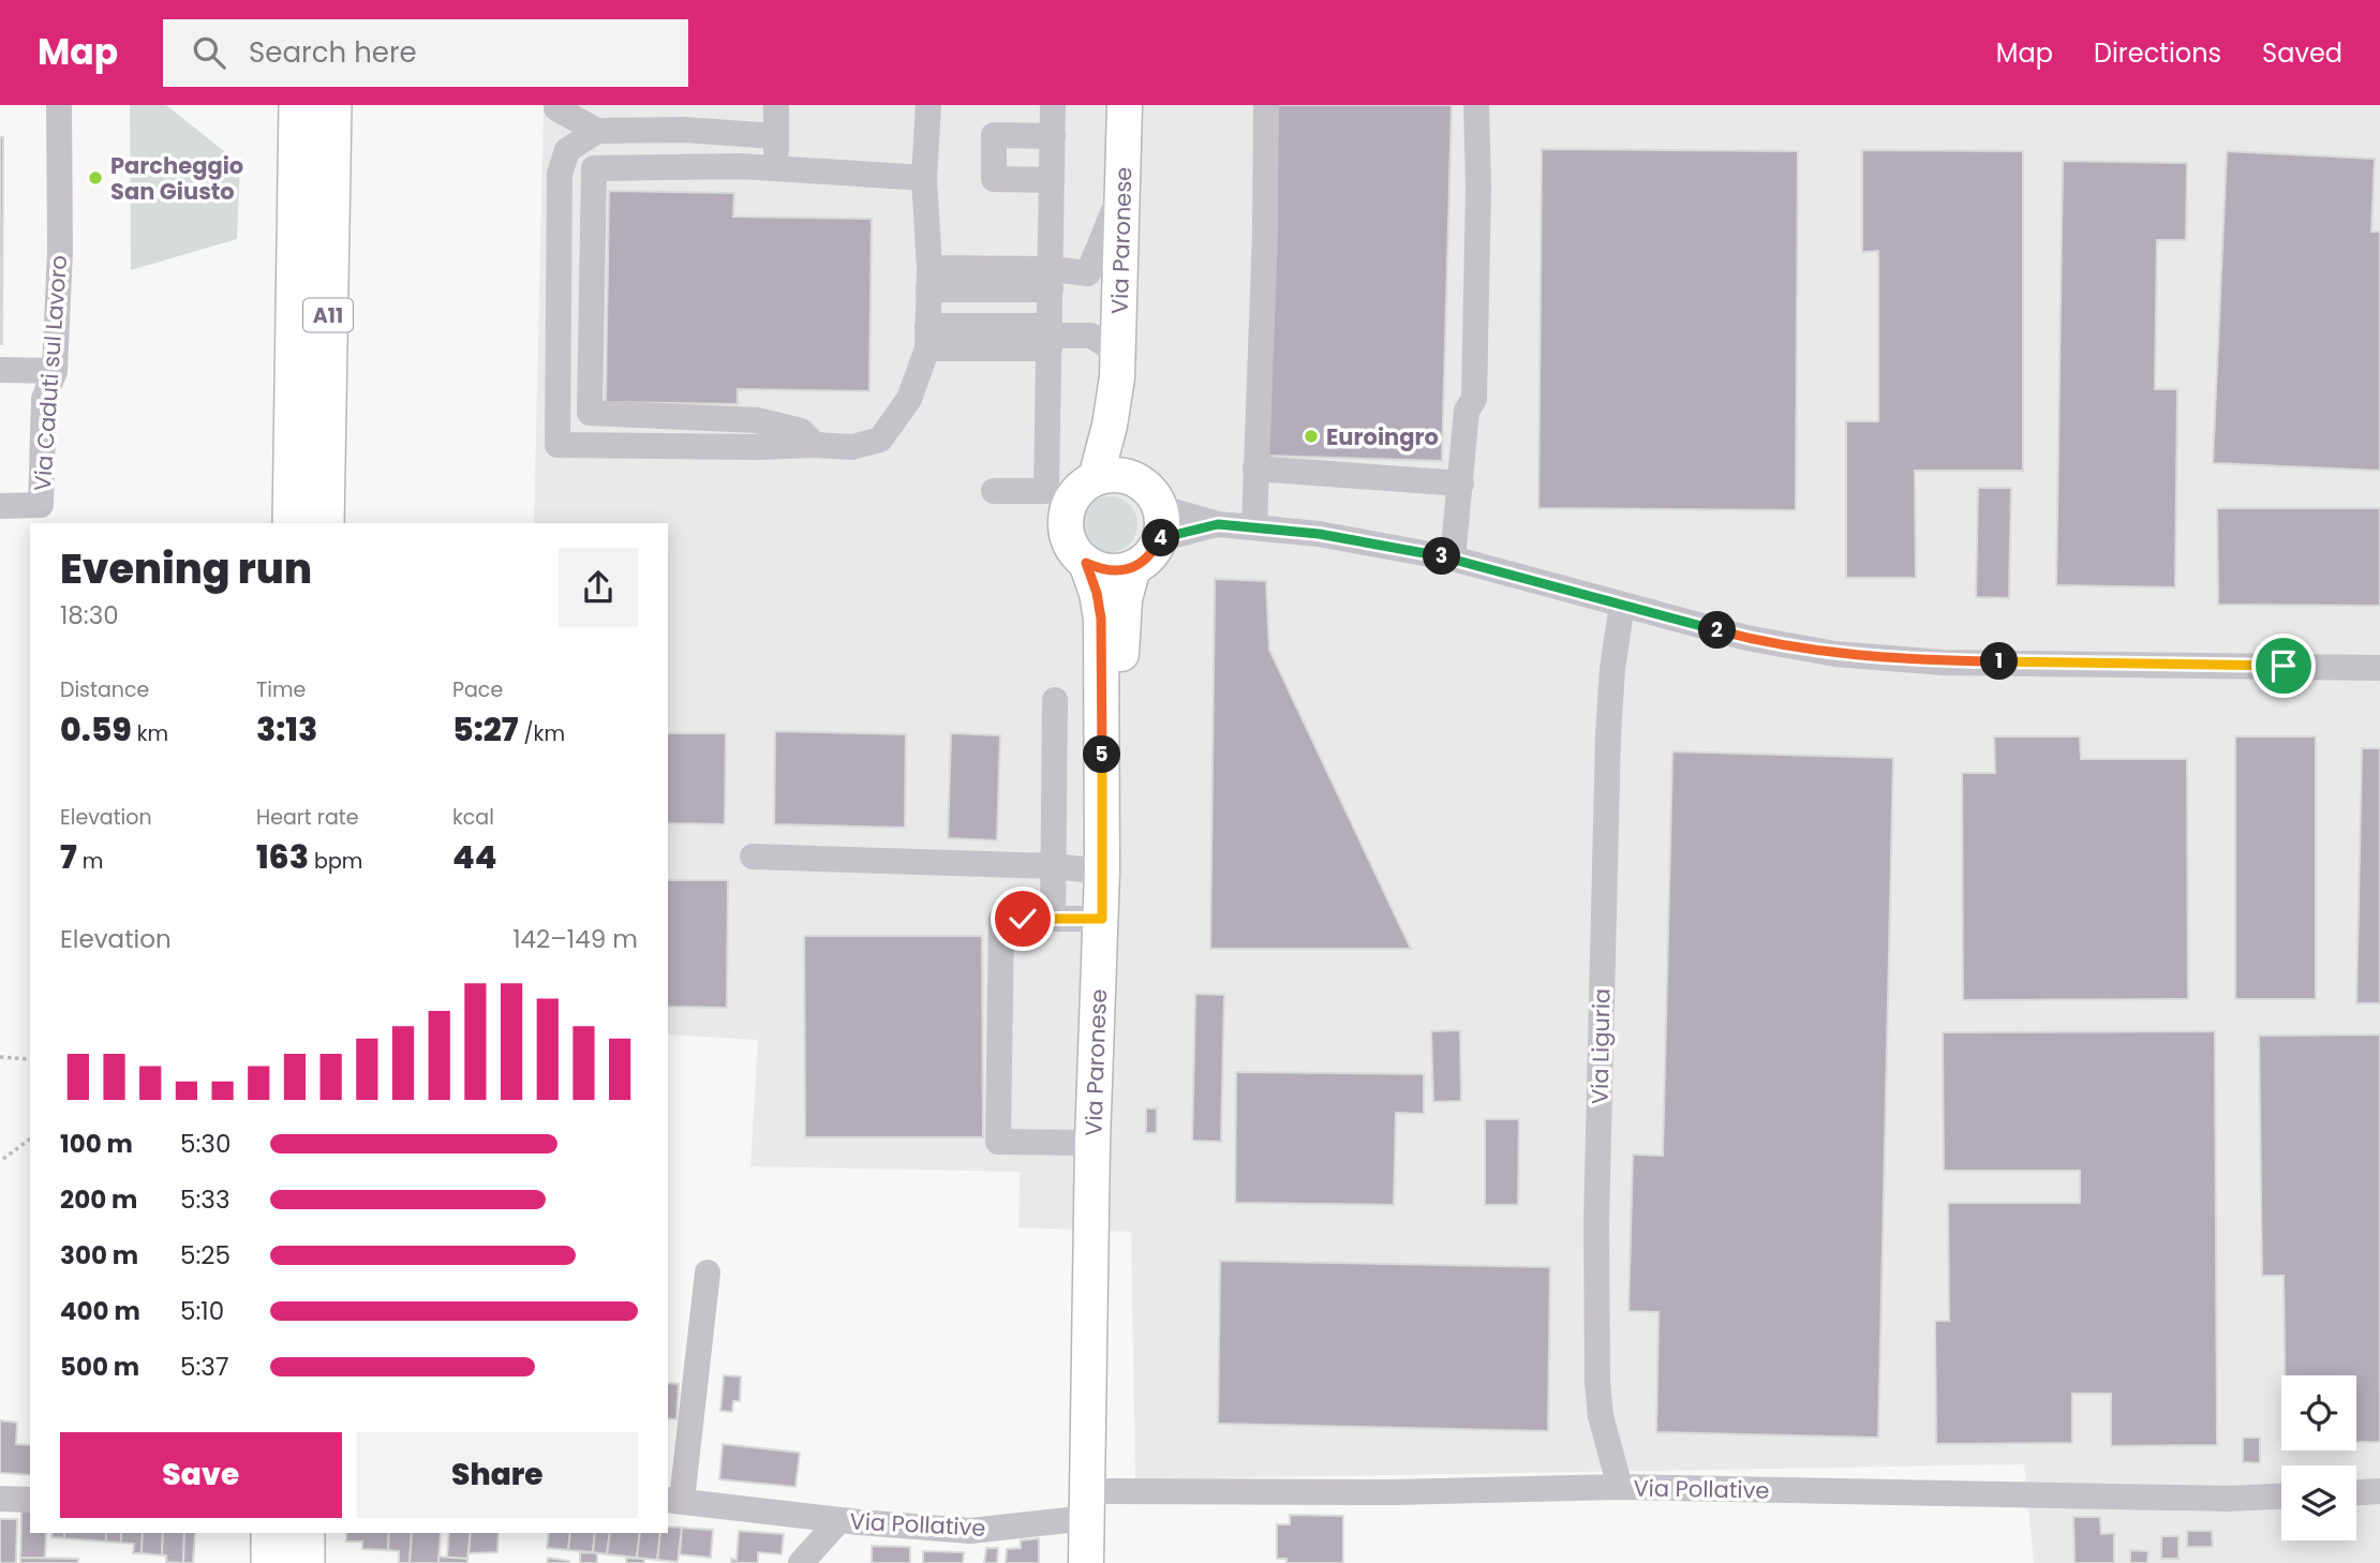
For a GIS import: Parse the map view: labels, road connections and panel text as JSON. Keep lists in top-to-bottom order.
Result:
{
  "streets": {
    "highway": ["A11"],
    "main road": ["Via Paronese"],
    "street": ["Via Caduti sul Lavoro", "Via Liguria", "Via Pollative"]
  },
  "crossings": [
    ["Via Paronese", "Via Pollative"],
    ["Via Liguria", "Via Pollative"]
  ],
  "places": ["Parcheggio San Giusto", "Euroingro"],
  "page": {
    "header": "Map",
    "search": "Search here",
    "nav": ["Map", "Directions", "Saved"],
    "pins": [
      "4",
      "3",
      "2",
      "1",
      "5"
    ],
    "heading": ["Evening run", "18:30"],
    "stats": [
      ["Distance", "0.59 km"],
      ["Time", "3:13"],
      ["Pace", "5:27 /km"],
      ["Elevation", "7 m"],
      ["Heart rate", "163 bpm"],
      ["kcal", "44"]
    ],
    "chart": ["Elevation", "142–149 m"],
    "list": [
      {
        "name": "100 m",
        "note": "5:30"
      },
      {
        "name": "200 m",
        "note": "5:33"
      },
      {
        "name": "300 m",
        "note": "5:25"
      },
      {
        "name": "400 m",
        "note": "5:10"
      },
      {
        "name": "500 m",
        "note": "5:37"
      }
    ],
    "buttons": ["Save", "Share"]
  }
}
